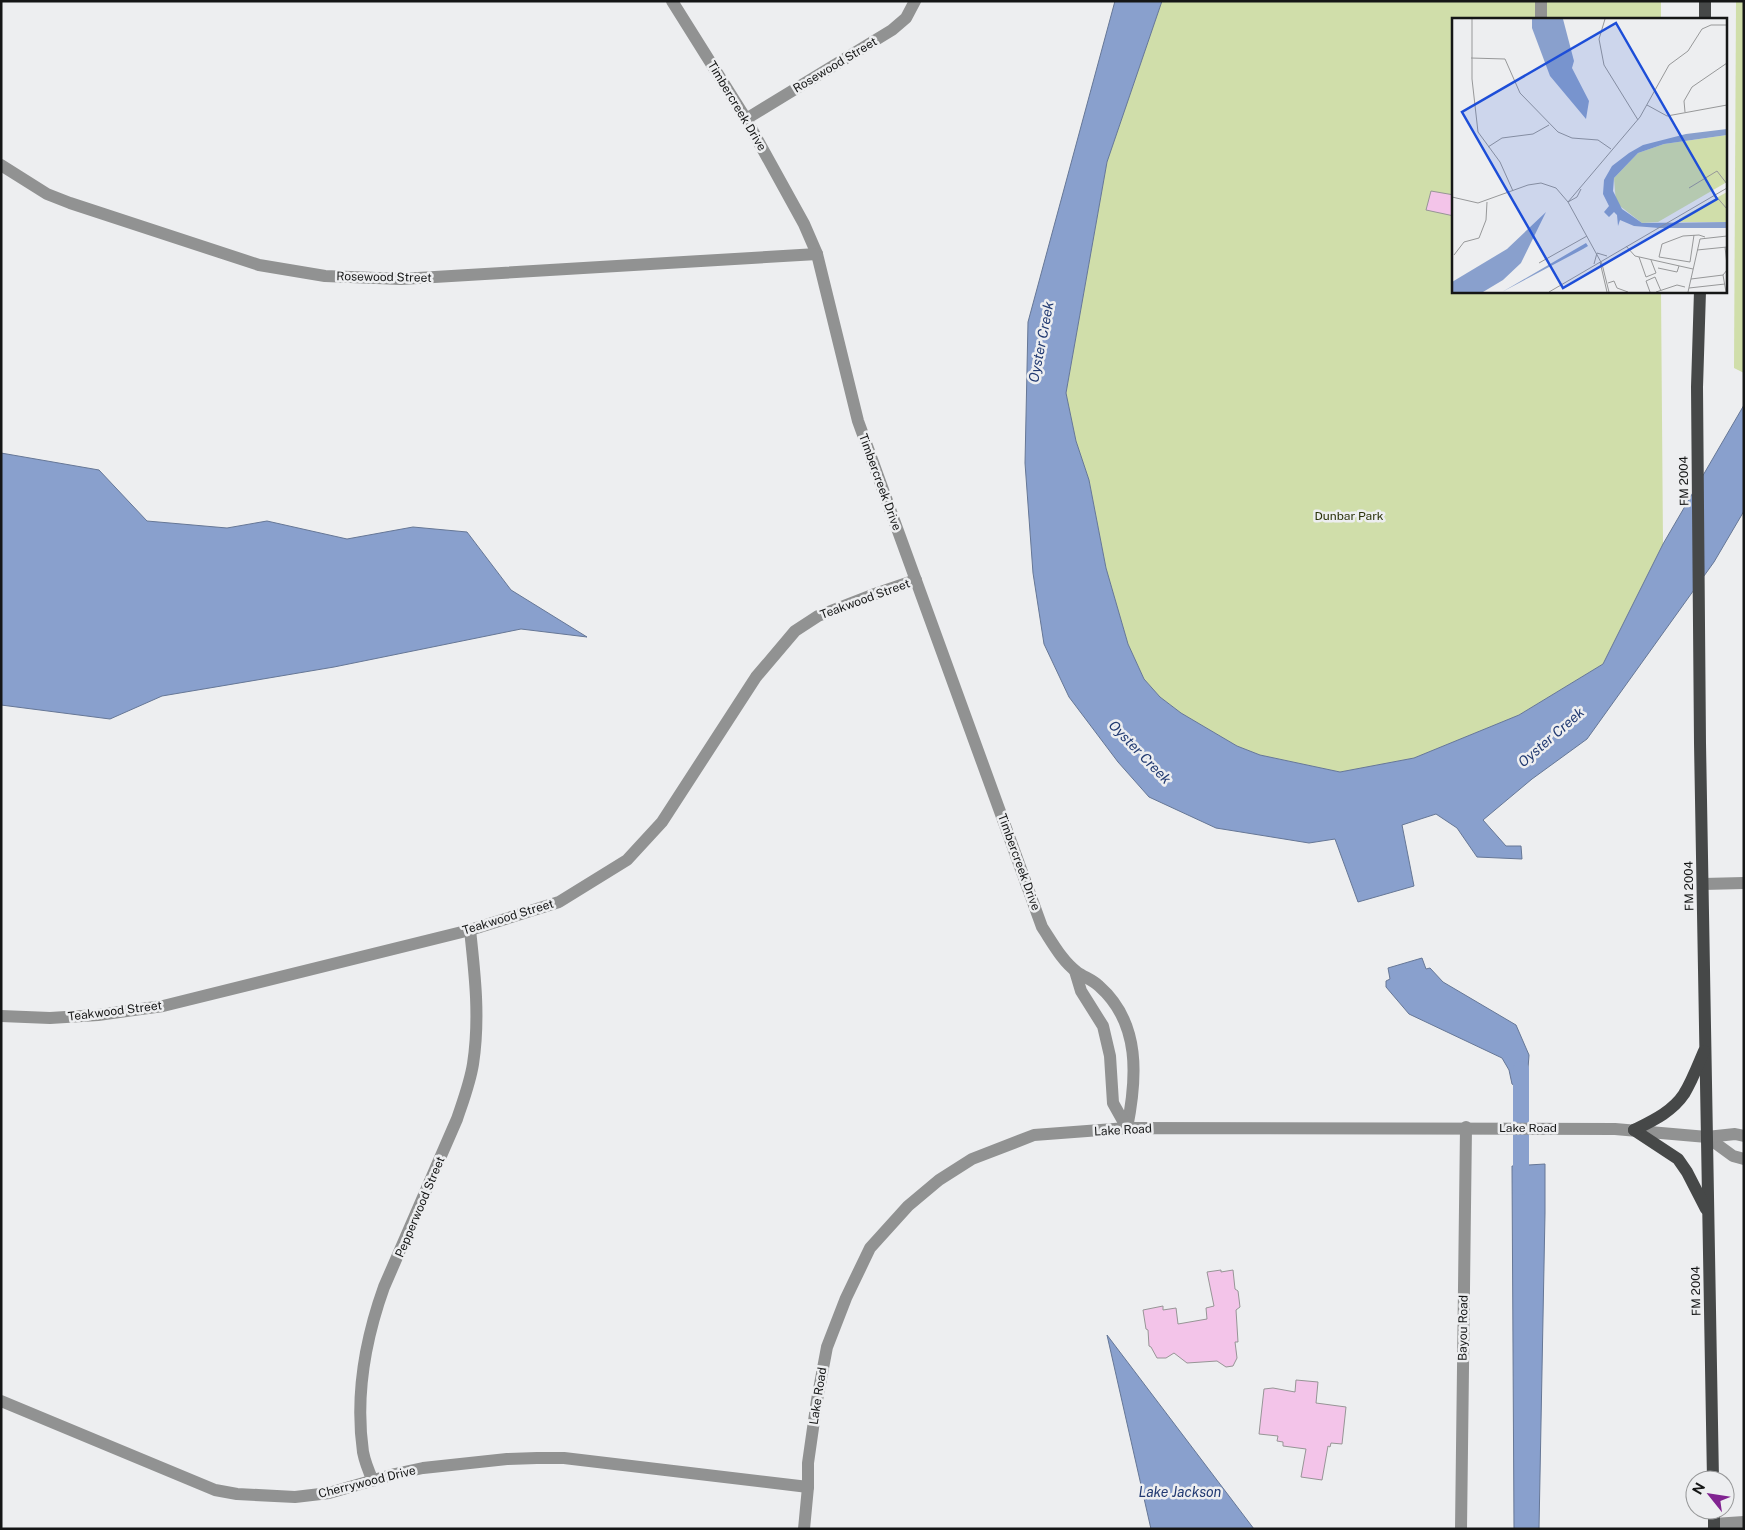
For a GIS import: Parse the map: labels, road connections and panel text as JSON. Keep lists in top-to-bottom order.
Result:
{
  "streets": {
    "main road": ["FM 2004"],
    "street": [
      "Rosewood Street",
      "Timbercreek Drive",
      "Teakwood Street",
      "Lake Road",
      "Pepperwood Street",
      "Bayou Road",
      "Cherrywood Drive"
    ]
  },
  "crossings": [
    ["Rosewood Street", "Timbercreek Drive"],
    ["Timbercreek Drive", "Teakwood Street"],
    ["Timbercreek Drive", "Lake Road"],
    ["FM 2004", "Lake Road"],
    ["Teakwood Street", "Pepperwood Street"],
    ["Lake Road", "Bayou Road"],
    ["Lake Road", "Cherrywood Drive"],
    ["Pepperwood Street", "Cherrywood Drive"]
  ],
  "water": ["Oyster Creek", "Lake Jackson"],
  "parks": ["Dunbar Park"],
  "north": "top left"
}
